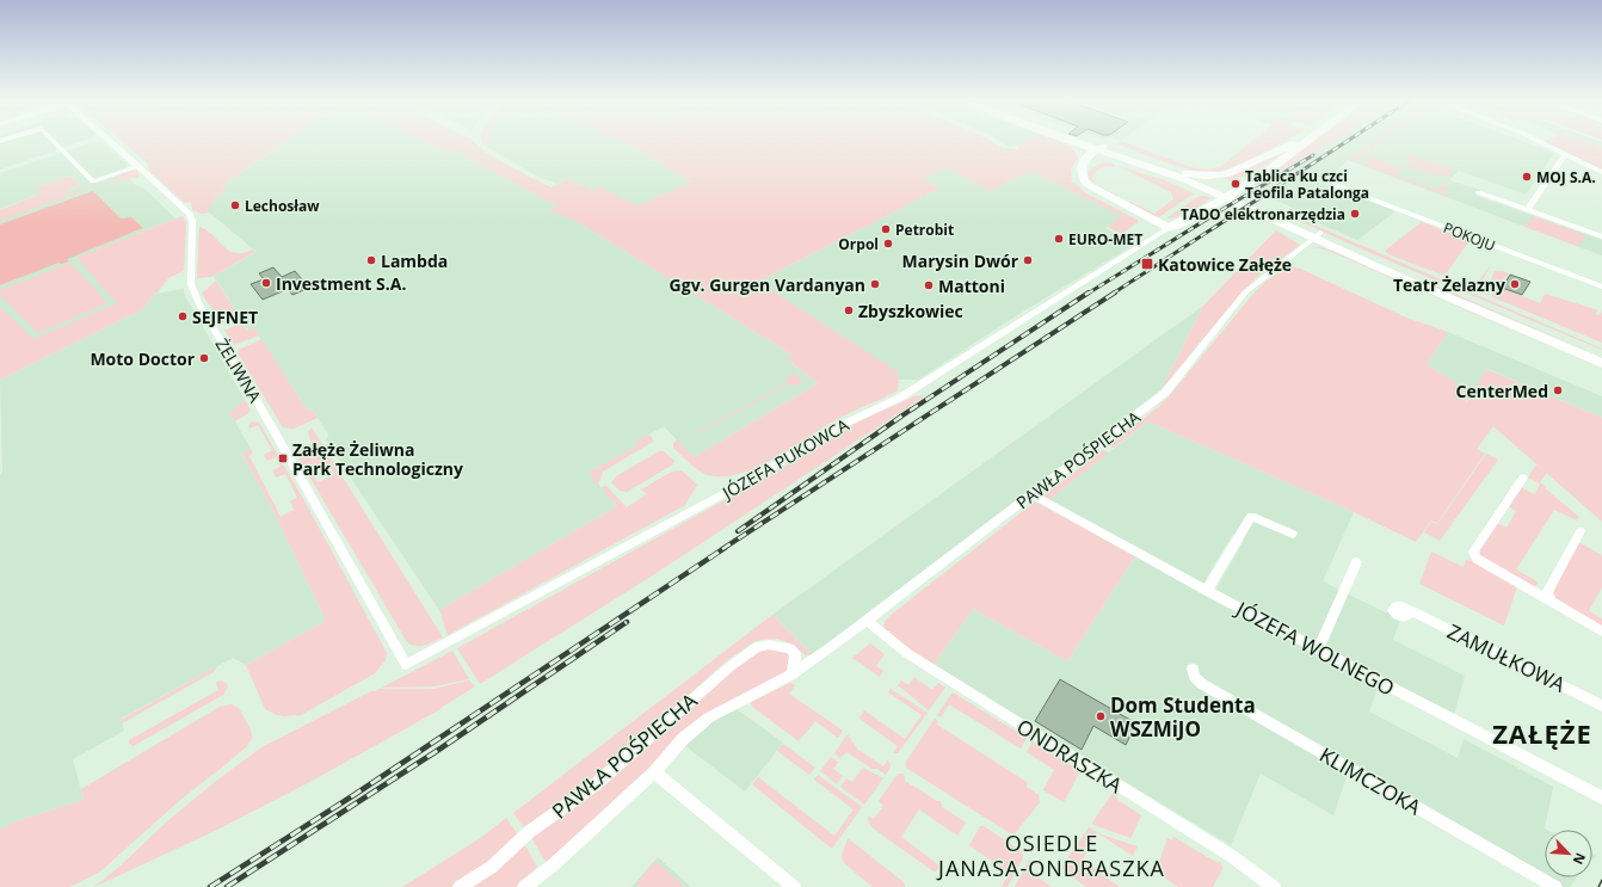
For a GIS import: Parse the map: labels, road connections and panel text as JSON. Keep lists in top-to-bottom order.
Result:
{
  "streets": {
    "main road": ["JÓZEFA PUKOWCA"],
    "street": [
      "POKOJU",
      "ŻELIWNA",
      "PAWŁA POŚPIECHA",
      "JÓZEFA WOLNEGO",
      "ZAMUŁKOWA",
      "ONDRASZKA",
      "KLIMCZOKA"
    ]
  },
  "crossings": [
    ["ŻELIWNA", "JÓZEFA PUKOWCA"],
    ["PAWŁA POŚPIECHA", "JÓZEFA WOLNEGO"],
    ["PAWŁA POŚPIECHA", "ONDRASZKA"]
  ],
  "districts": ["ZAŁĘŻE", "OSIEDLE JANASA-ONDRASZKA"],
  "places": {
    "other": [
      "MOJ S.A.",
      "Tablica ku czci Teofila Patalonga",
      "Lechosław",
      "TADO elektronarzędzia",
      "Petrobit",
      "EURO-MET",
      "Orpol",
      "Lambda",
      "Marysin Dwór",
      "Investment S.A.",
      "Ggv. Gurgen Vardanyan",
      "Teatr Żelazny",
      "Mattoni",
      "Zbyszkowiec",
      "SEJFNET",
      "Moto Doctor",
      "CenterMed",
      "Dom Studenta WSZMiJO"
    ],
    "transit": ["Katowice Załęże", "Załęże Żeliwna Park Technologiczny"]
  },
  "north": "bottom right"
}
